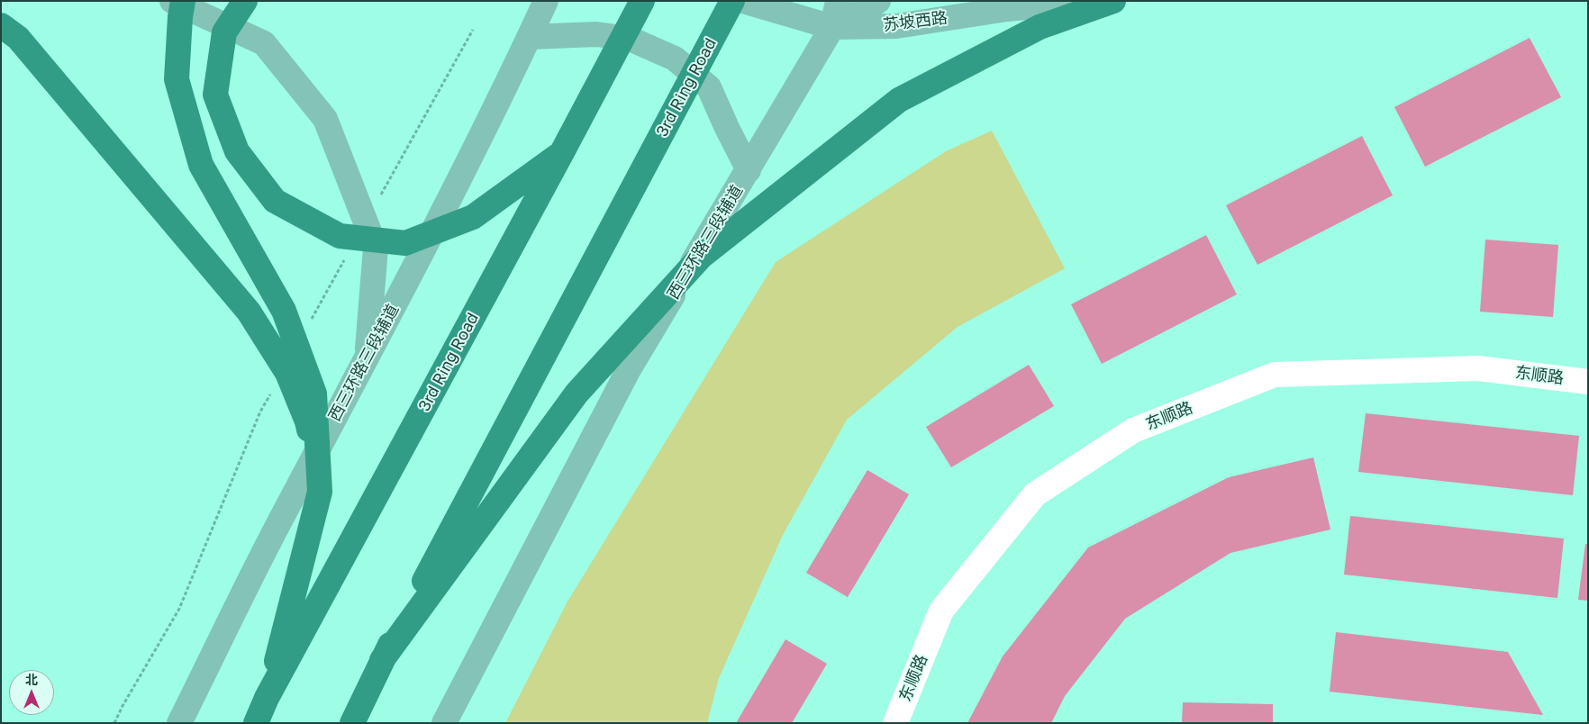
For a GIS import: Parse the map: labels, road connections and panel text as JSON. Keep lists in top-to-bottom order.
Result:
{
  "streets": {
    "highway": ["3rd Ring Road"],
    "main road": ["苏坡西路", "西三环路三段辅道"],
    "street": ["东顺路"]
  },
  "crossings": [
    ["苏坡西路", "西三环路三段辅道"]
  ],
  "north": "top"
}
